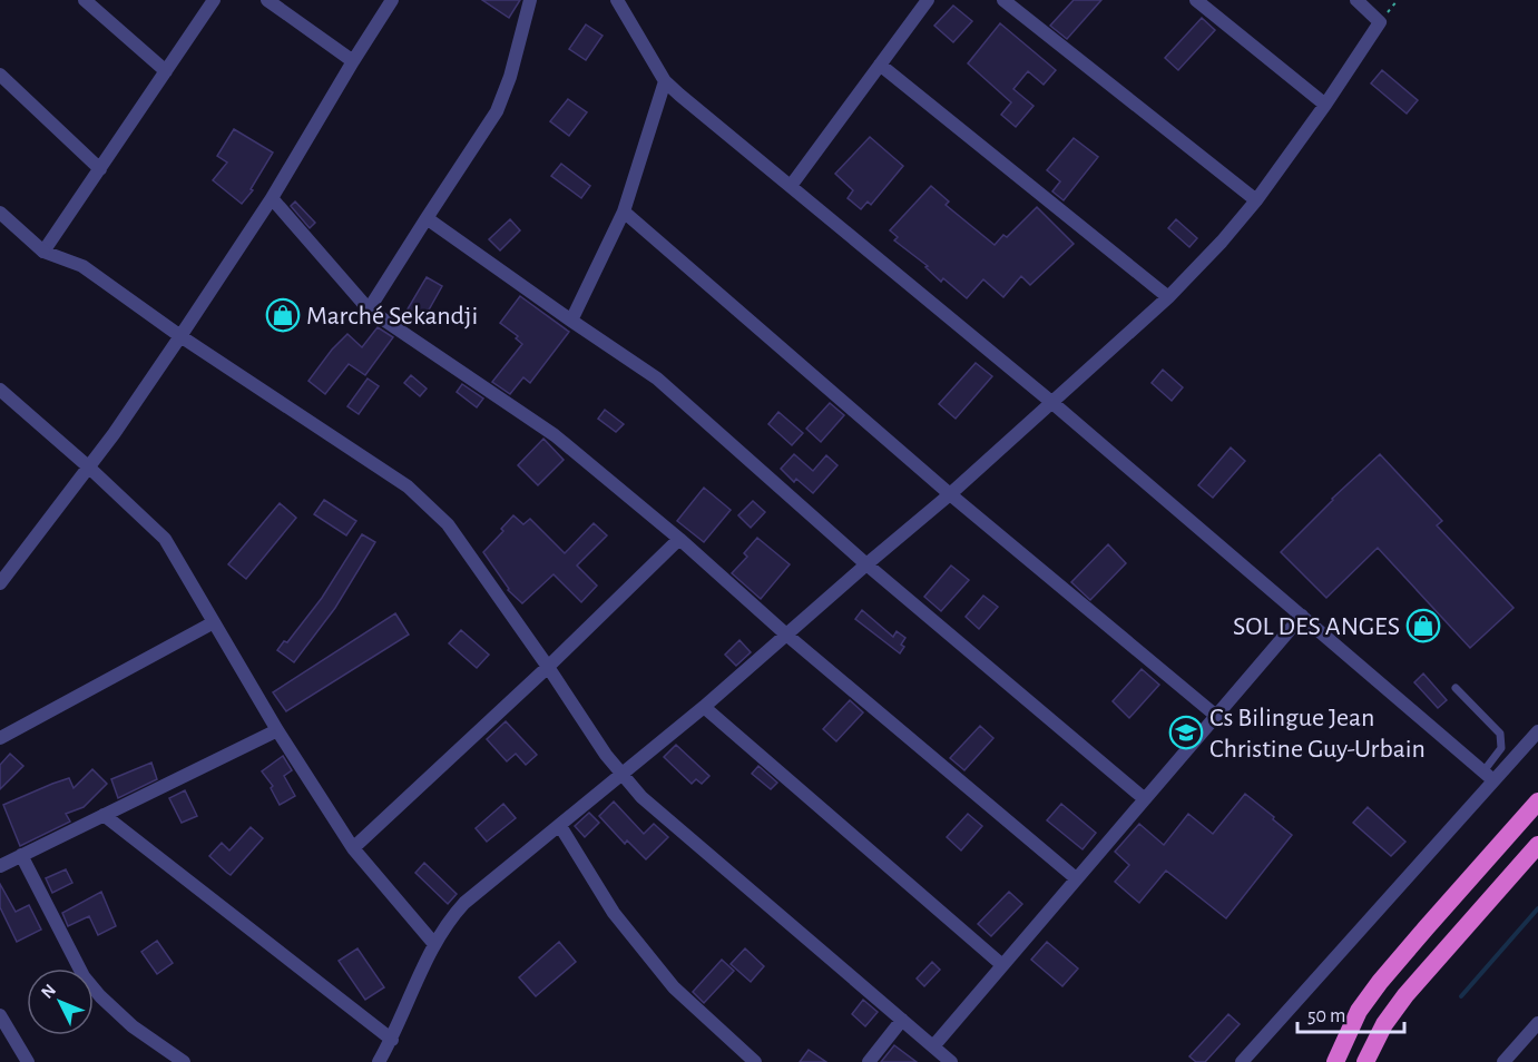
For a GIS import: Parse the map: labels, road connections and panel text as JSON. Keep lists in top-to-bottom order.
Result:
{
  "places": {
    "shop": ["Marché Sekandji", "SOL DES ANGES"],
    "school or university": ["Cs Bilingue Jean Christine Guy-Urbain"]
  },
  "scale_bar": "50 m",
  "north": "top left"
}
